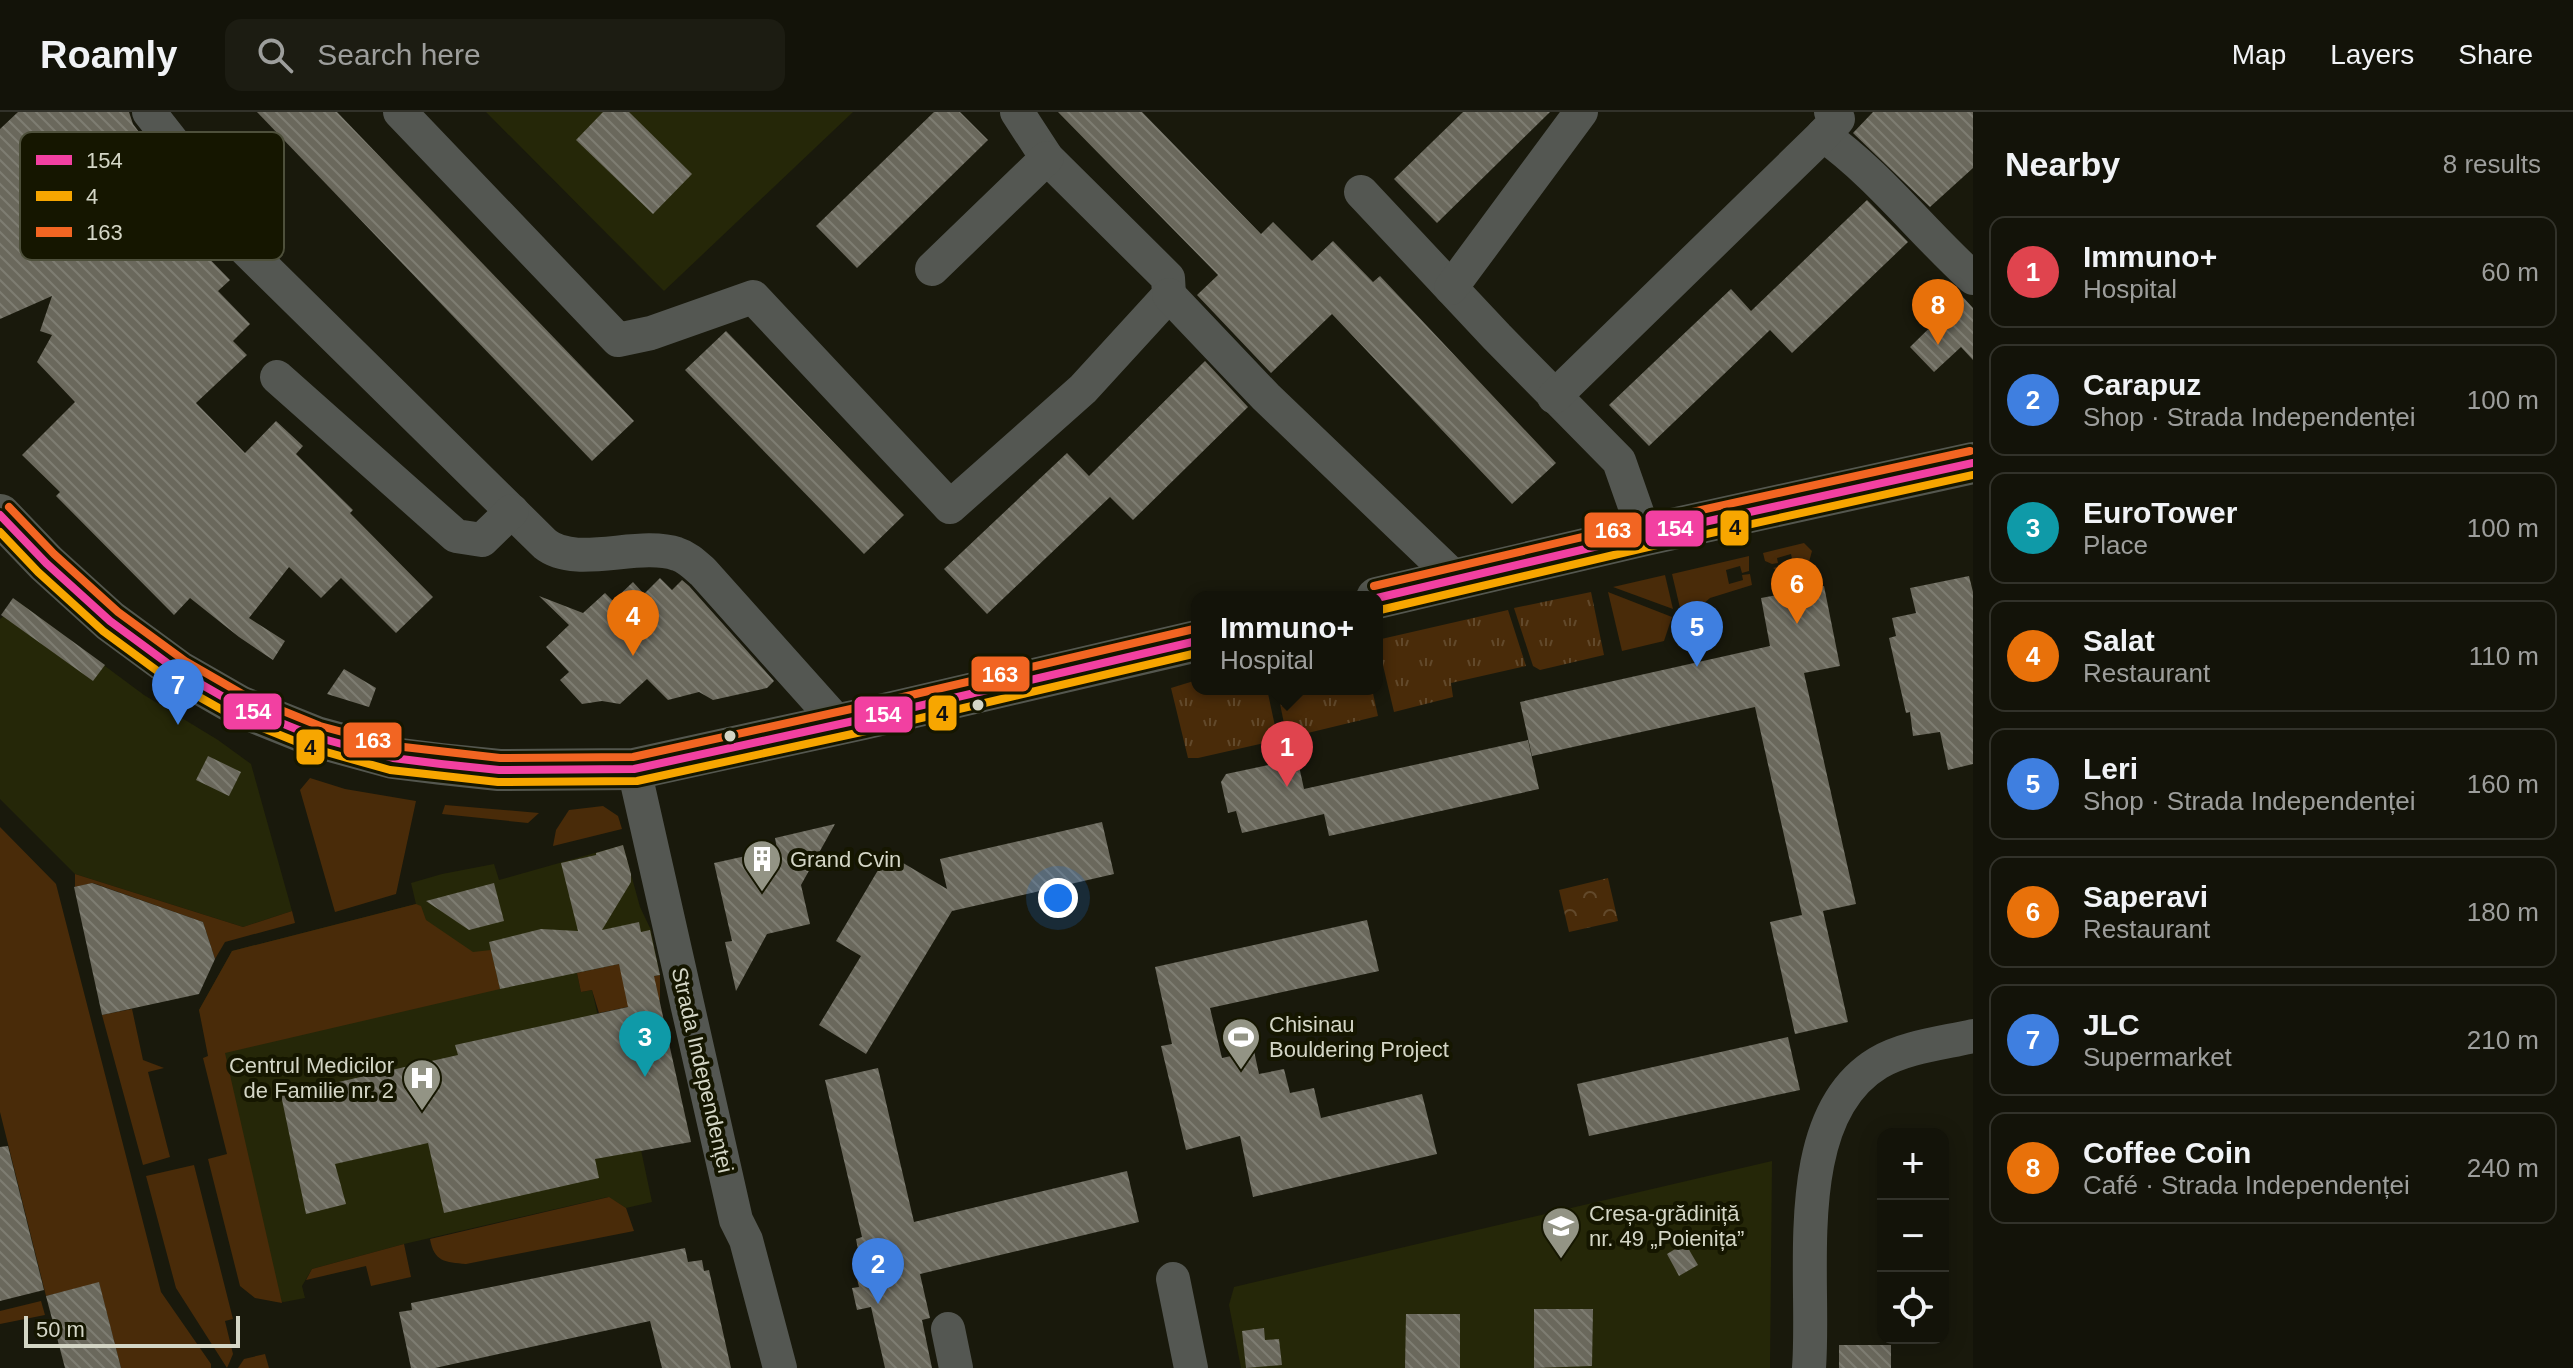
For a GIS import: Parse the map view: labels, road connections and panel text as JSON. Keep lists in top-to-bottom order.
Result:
{
  "streets": {
    "street": ["Strada Independenței"]
  },
  "places": {
    "building": ["Grand Cvin"],
    "sports": ["Chisinau Bouldering Project"],
    "hospital": ["Centrul Medicilor de Familie nr. 2"],
    "school or university": ["Creșa-grădiniță nr. 49 „Poienița”"]
  },
  "lines": ["transit line 163", "transit line 154", "transit line 4"],
  "legend": ["154", "4", "163"],
  "scale_bar": "50 m",
  "page": {
    "header": "Roamly",
    "search": "Search here",
    "nav": ["Map", "Layers", "Share"],
    "heading": ["Nearby", "8 results"],
    "list": [
      {
        "mark": "1",
        "name": "Immuno+",
        "note": "Hospital",
        "value": "60 m"
      },
      {
        "mark": "2",
        "name": "Carapuz",
        "note": "Shop · Strada Independenței",
        "value": "100 m"
      },
      {
        "mark": "3",
        "name": "EuroTower",
        "note": "Place",
        "value": "100 m"
      },
      {
        "mark": "4",
        "name": "Salat",
        "note": "Restaurant",
        "value": "110 m"
      },
      {
        "mark": "5",
        "name": "Leri",
        "note": "Shop · Strada Independenței",
        "value": "160 m"
      },
      {
        "mark": "6",
        "name": "Saperavi",
        "note": "Restaurant",
        "value": "180 m"
      },
      {
        "mark": "7",
        "name": "JLC",
        "note": "Supermarket",
        "value": "210 m"
      },
      {
        "mark": "8",
        "name": "Coffee Coin",
        "note": "Café · Strada Independenței",
        "value": "240 m"
      }
    ],
    "pins": [
      "8",
      "6",
      "4",
      "5",
      "7",
      "1",
      "3",
      "2"
    ],
    "popup": ["Immuno+", "Hospital"],
    "map_buttons": ["+", "−"],
    "scale": "50 m"
  }
}
